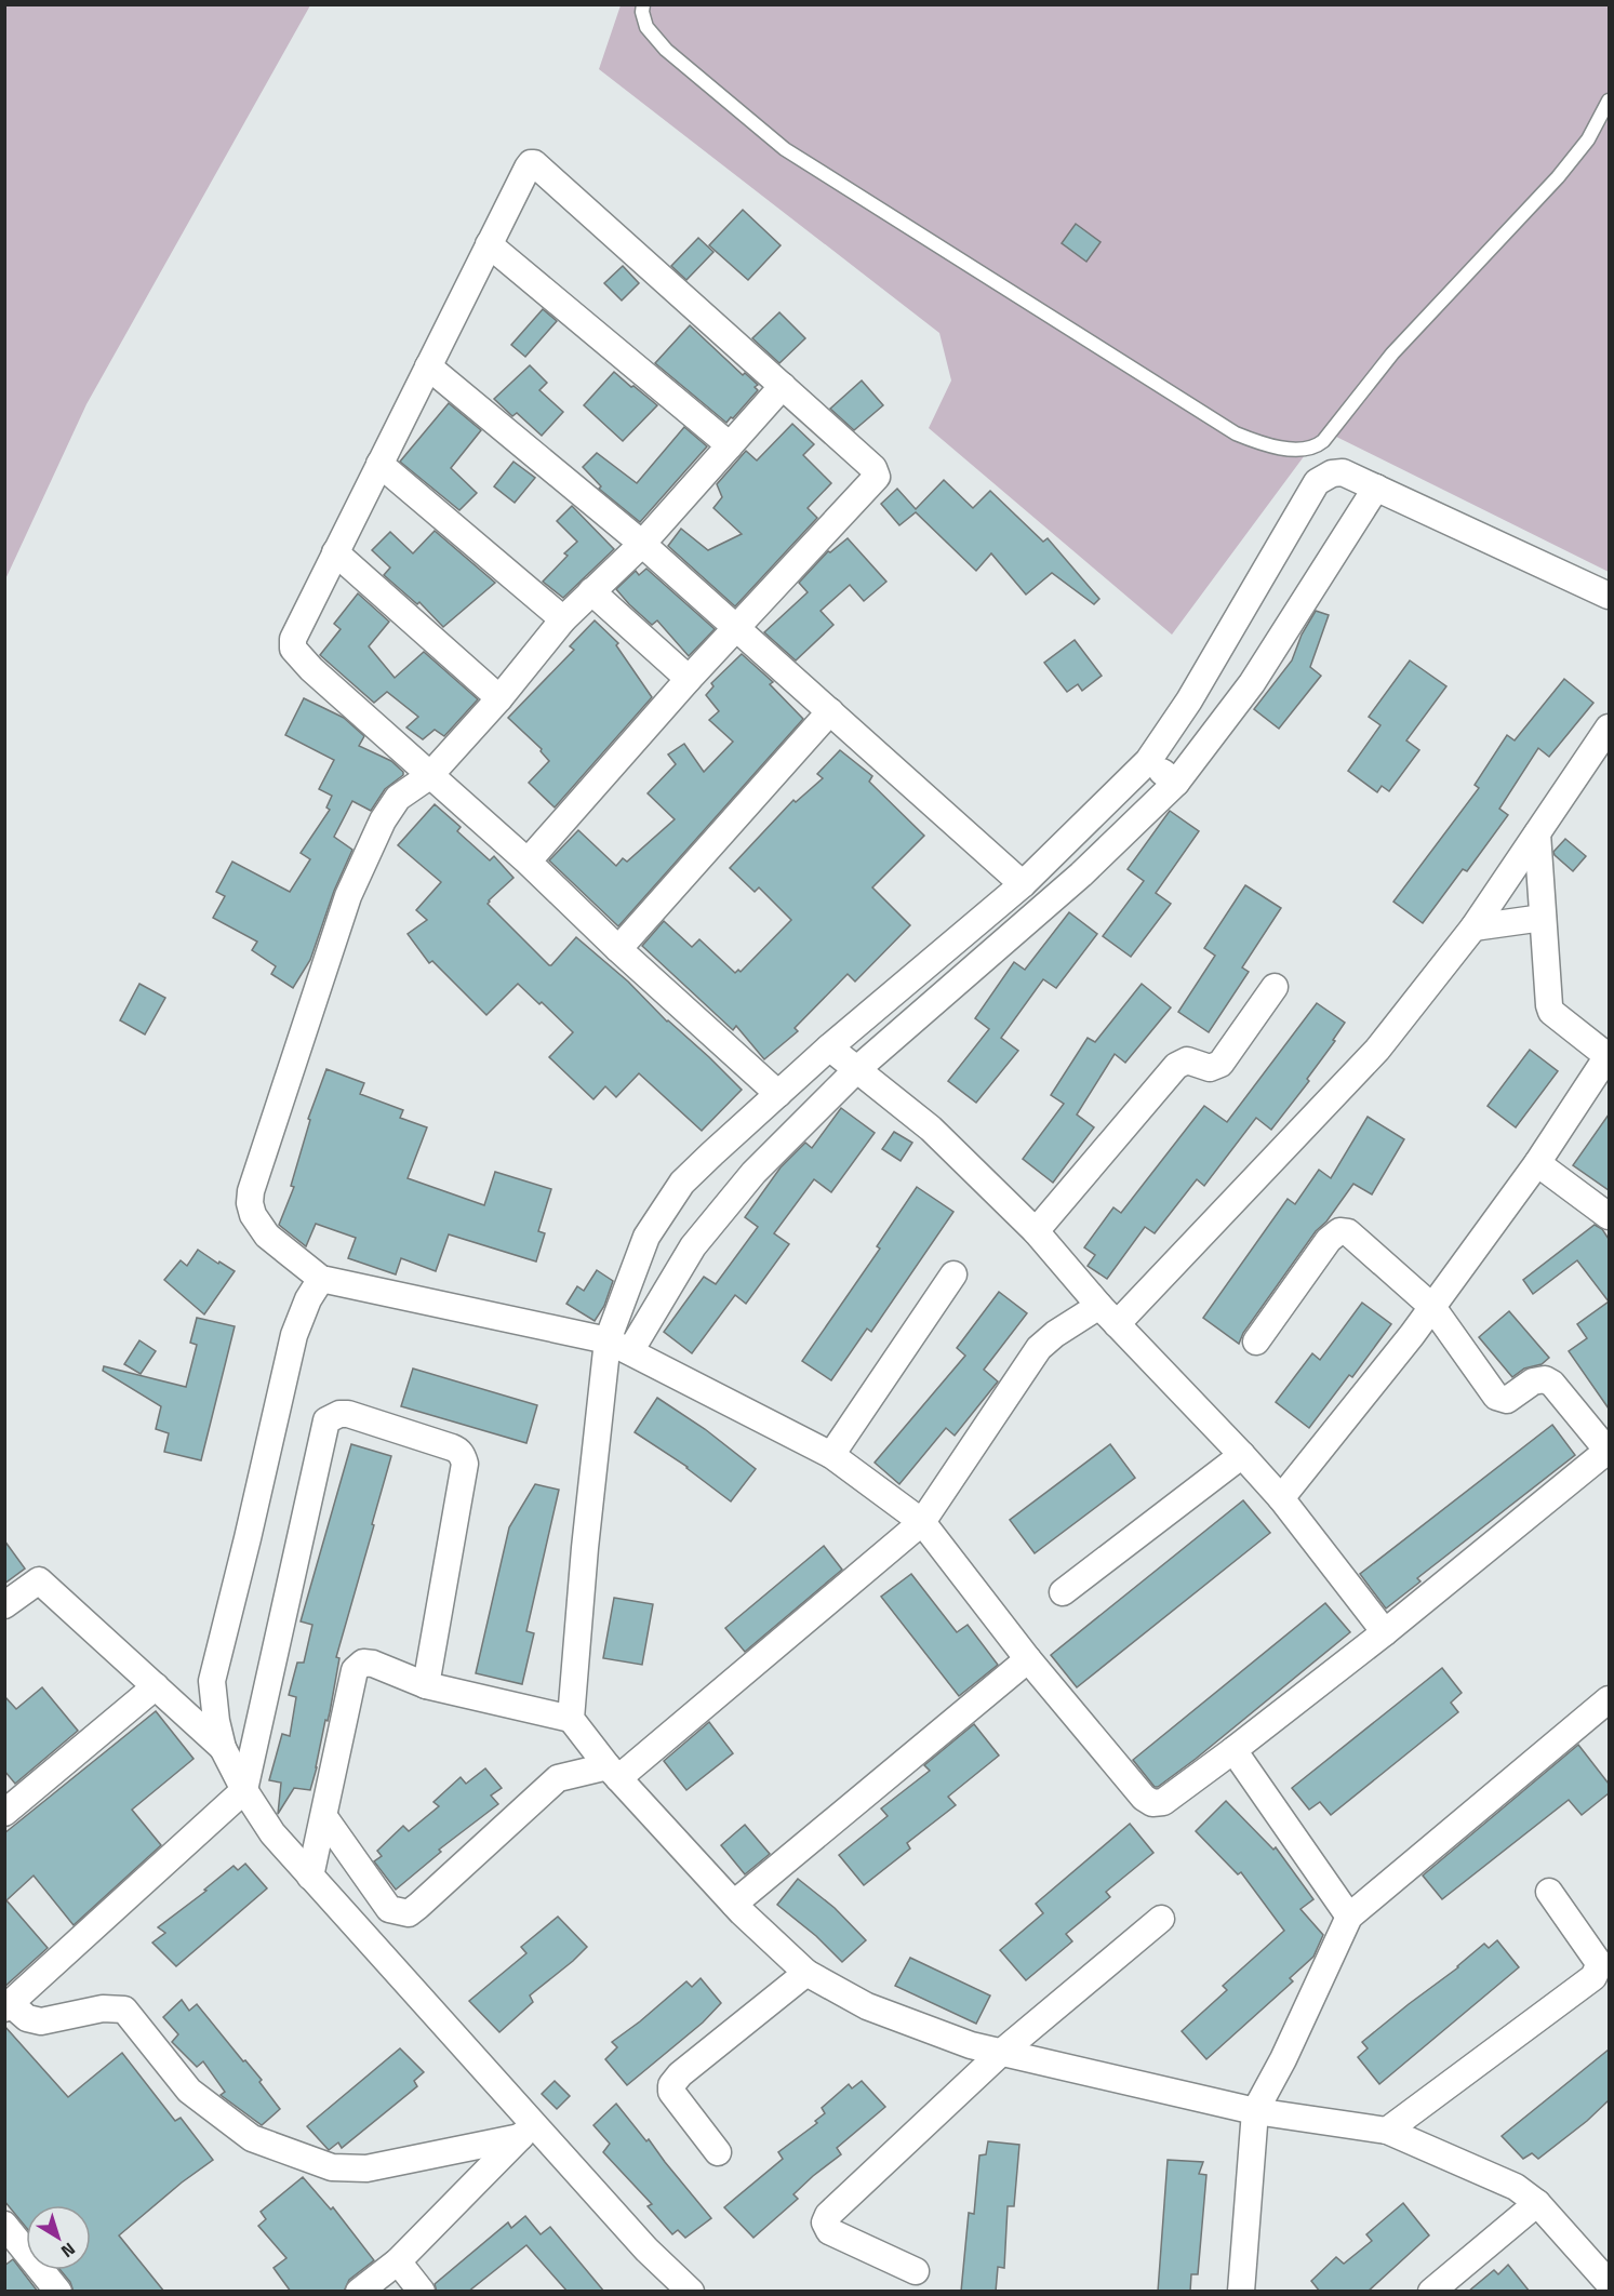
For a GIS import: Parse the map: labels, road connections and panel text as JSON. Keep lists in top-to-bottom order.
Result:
{
  "north": "bottom right"
}
